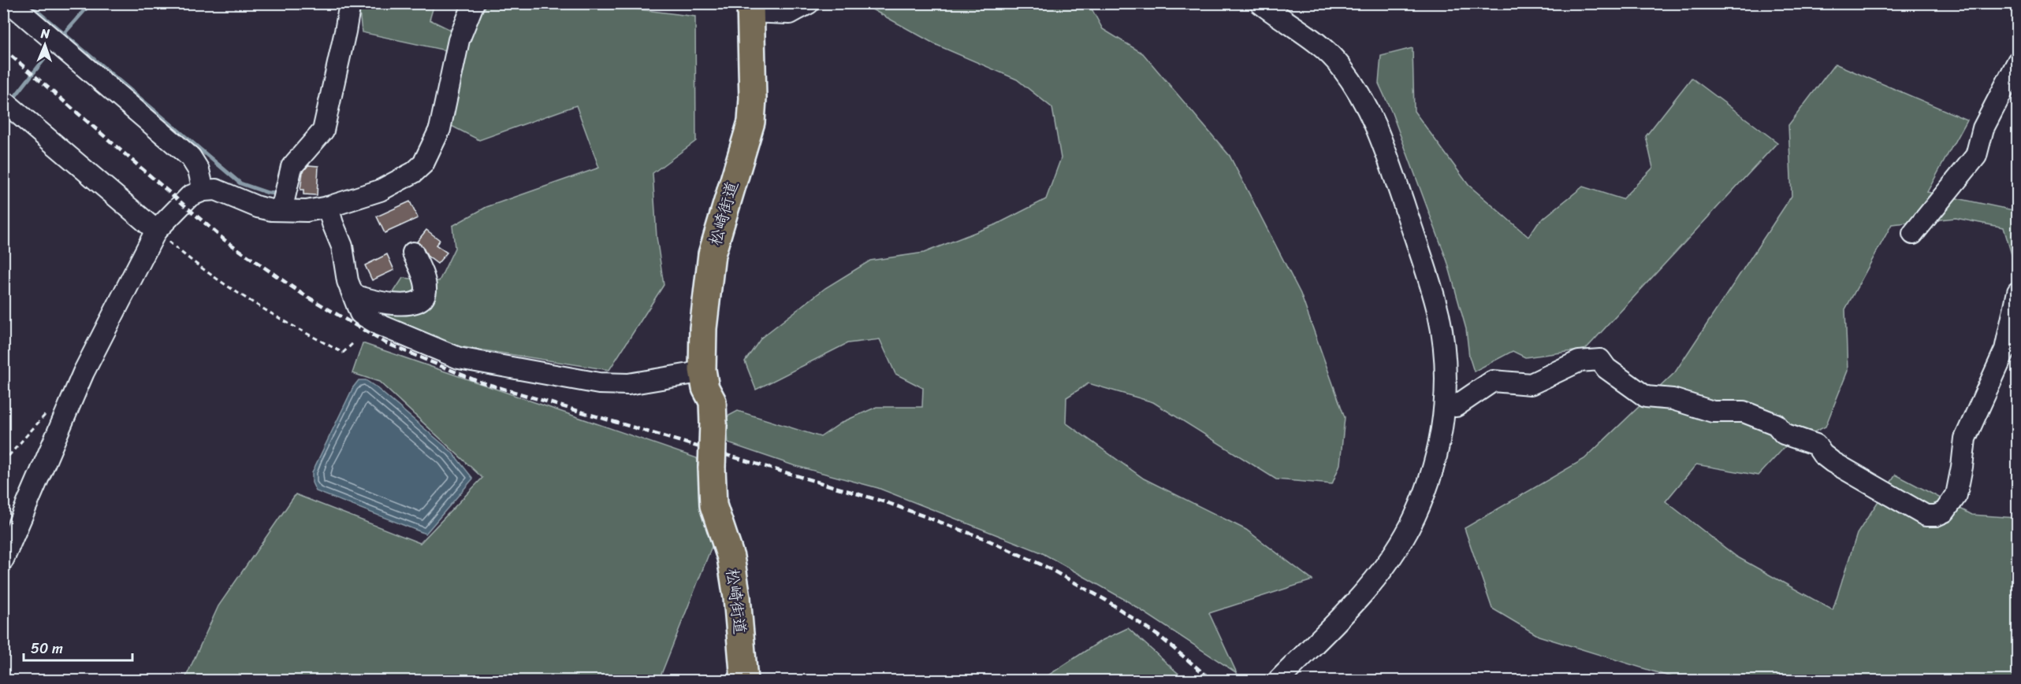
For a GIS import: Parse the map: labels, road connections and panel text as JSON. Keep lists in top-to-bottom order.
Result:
{
  "streets": {
    "main road": ["松崎街道"]
  },
  "scale_bar": "50 m",
  "north": "top"
}
